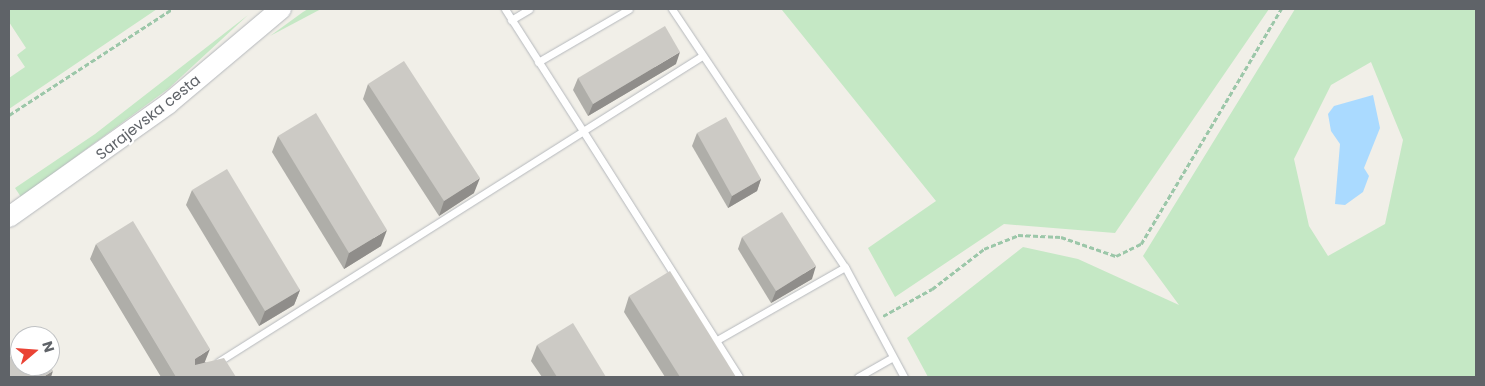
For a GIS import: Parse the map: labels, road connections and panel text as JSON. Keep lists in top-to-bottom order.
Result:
{
  "streets": {
    "main road": ["Sarajevska cesta"]
  },
  "north": "right"
}
